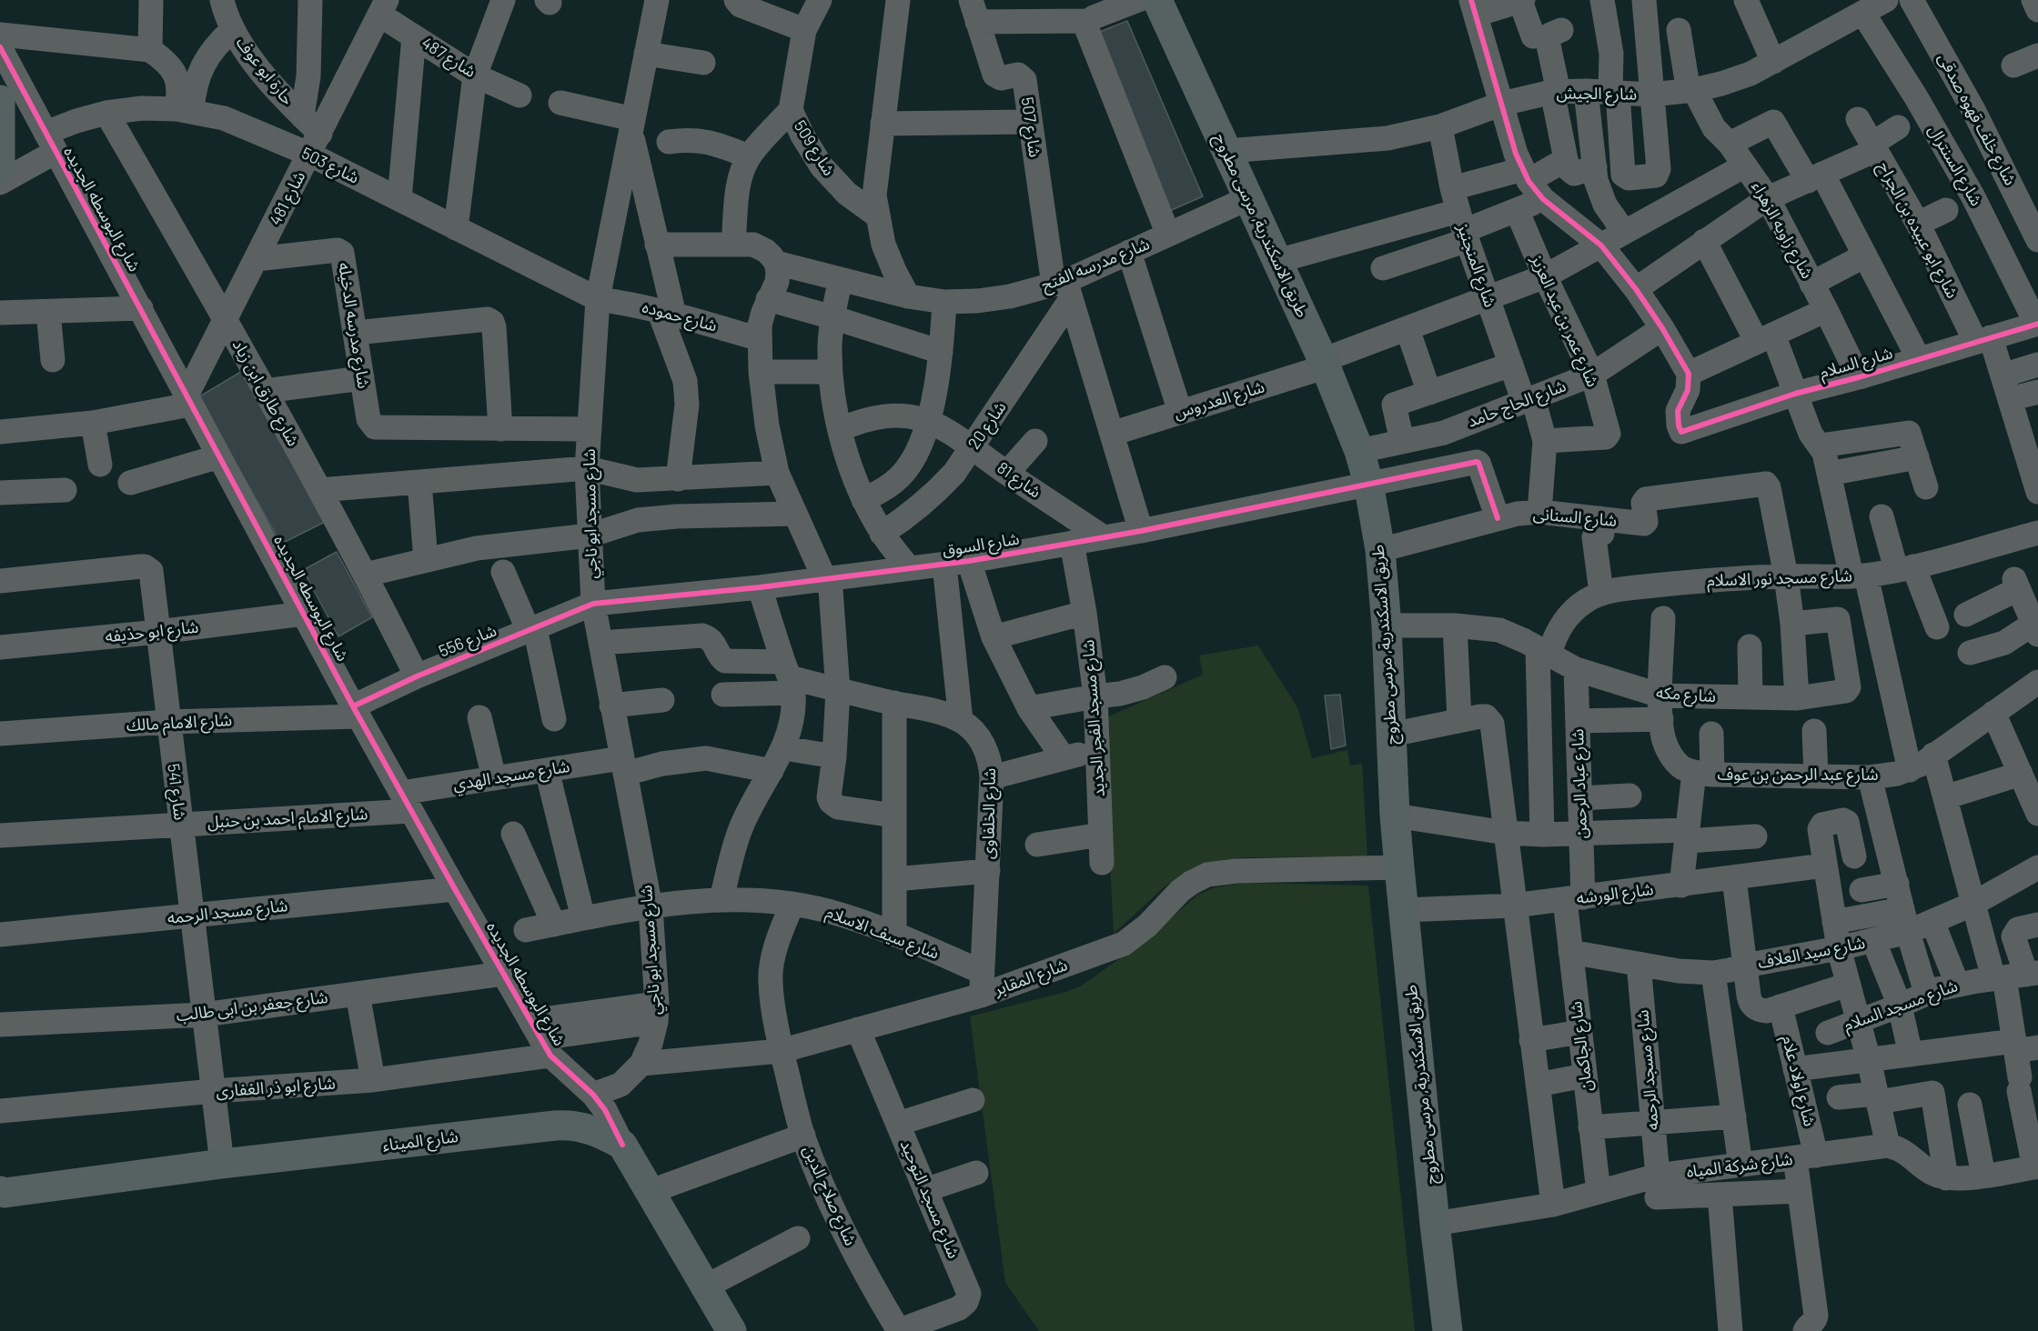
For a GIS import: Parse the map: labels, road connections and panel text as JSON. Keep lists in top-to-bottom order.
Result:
{
  "streets": {
    "main road": ["طريق الاسكندرية, مرسى مطروح", "شارع الميناء"],
    "street": [
      "شارع 487",
      "حارة ابو عوف",
      "شارع الجيش",
      "شارع خلف قهوه صدقى",
      "شارع 507",
      "شارع 509",
      "شارع 503",
      "شارع السنترال",
      "شارع 481",
      "شارع البوسطه الجديده",
      "شارع زاويه الزهراء",
      "شارع ابو عبيده بن الجراح",
      "شارع مدرسه الفتح",
      "شارع المنجنيز",
      "شارع حموده",
      "شارع عمر بن عبد العزيز",
      "شارع مدرسه الدخيله",
      "شارع السلام",
      "شارع طارق ابن زياد",
      "شارع العدروس",
      "شارع الحاج حامد",
      "شارع 20",
      "شارع 81",
      "شارع مسجد ابو ناجي",
      "شارع السنانى",
      "شارع السوق",
      "شارع مسجد نور الاسلام",
      "شارع ابو حذيفه",
      "شارع 556",
      "شارع مكه",
      "شارع مسجد الفجر الجديد",
      "شارع الامام مالك",
      "شارع عبد الرحمن بن عوف",
      "شارع مسجد الهدي",
      "شارع عباد الرحمن",
      "شارع 541",
      "شارع الخلفاوى",
      "شارع الامام احمد بن حنبل",
      "شارع الورشه",
      "شارع مسجد الرحمه",
      "شارع سيف الاسلام",
      "شارع سيد العلاف",
      "شارع المقابر",
      "شارع مسجد السلام",
      "شارع جعفر بن ابى طالب",
      "شارع الجاكمان",
      "شارع اولاد علام",
      "شارع ابو ذر الغفارى",
      "شارع شركة المياه",
      "شارع صلاح الدين",
      "شارع مسجد التوحيد"
    ]
  },
  "crossings": [
    ["شارع 487", "شارع 481"],
    ["حارة ابو عوف", "شارع 503"],
    ["حارة ابو عوف", "شارع 481"],
    ["شارع الجيش", "شارع السنترال"],
    ["شارع الجيش", "طريق الاسكندرية, مرسى مطروح"],
    ["شارع الجيش", "شارع زاويه الزهراء"],
    ["شارع الجيش", "شارع المنجنيز"],
    ["شارع 507", "شارع مدرسه الفتح"],
    ["شارع 507", "شارع العدروس"],
    ["شارع 507", "شارع 20"],
    ["شارع 507", "شارع السوق"],
    ["شارع 503", "شارع 481"],
    ["شارع 503", "شارع البوسطه الجديده"],
    ["شارع 503", "شارع حموده"],
    ["شارع 503", "شارع طارق ابن زياد"],
    ["شارع 503", "شارع مسجد ابو ناجي"],
    ["شارع السنترال", "شارع السلام"],
    ["شارع 481", "شارع البوسطه الجديده"],
    ["شارع 481", "شارع مدرسه الدخيله"],
    ["شارع 481", "شارع طارق ابن زياد"],
    ["شارع البوسطه الجديده", "شارع مسجد ابو ناجي"],
    ["شارع البوسطه الجديده", "شارع ابو حذيفه"],
    ["شارع البوسطه الجديده", "شارع 556"],
    ["شارع البوسطه الجديده", "شارع الامام مالك"],
    ["شارع البوسطه الجديده", "شارع مسجد الهدي"],
    ["شارع البوسطه الجديده", "شارع الامام احمد بن حنبل"],
    ["شارع البوسطه الجديده", "شارع مسجد الرحمه"],
    ["شارع البوسطه الجديده", "شارع جعفر بن ابى طالب"],
    ["شارع البوسطه الجديده", "شارع ابو ذر الغفارى"],
    ["شارع البوسطه الجديده", "شارع الميناء"],
    ["طريق الاسكندرية, مرسى مطروح", "شارع مدرسه الفتح"],
    ["طريق الاسكندرية, مرسى مطروح", "شارع العدروس"],
    ["طريق الاسكندرية, مرسى مطروح", "شارع الحاج حامد"],
    ["طريق الاسكندرية, مرسى مطروح", "شارع السنانى"],
    ["طريق الاسكندرية, مرسى مطروح", "شارع السوق"],
    ["طريق الاسكندرية, مرسى مطروح", "شارع مكه"],
    ["طريق الاسكندرية, مرسى مطروح", "شارع الورشه"],
    ["طريق الاسكندرية, مرسى مطروح", "شارع المقابر"],
    ["طريق الاسكندرية, مرسى مطروح", "شارع شركة المياه"],
    ["شارع زاويه الزهراء", "شارع السلام"],
    ["شارع زاويه الزهراء", "شارع العدروس"],
    ["شارع ابو عبيده بن الجراح", "شارع السلام"],
    ["شارع مدرسه الفتح", "شارع 20"],
    ["شارع المنجنيز", "شارع عمر بن عبد العزيز"],
    ["شارع المنجنيز", "شارع العدروس"],
    ["شارع المنجنيز", "شارع الحاج حامد"],
    ["شارع المنجنيز", "شارع السنانى"],
    ["شارع حموده", "شارع مسجد ابو ناجي"],
    ["شارع عمر بن عبد العزيز", "شارع العدروس"],
    ["شارع عمر بن عبد العزيز", "شارع الحاج حامد"],
    ["شارع طارق ابن زياد", "شارع 556"],
    ["شارع 20", "شارع 81"],
    ["شارع 81", "شارع السوق"],
    ["شارع مسجد ابو ناجي", "شارع السوق"],
    ["شارع مسجد ابو ناجي", "شارع 556"],
    ["شارع مسجد ابو ناجي", "شارع مسجد الهدي"],
    ["شارع مسجد ابو ناجي", "شارع سيف الاسلام"],
    ["شارع مسجد ابو ناجي", "شارع المقابر"],
    ["شارع مسجد ابو ناجي", "شارع ابو ذر الغفارى"],
    ["شارع السنانى", "شارع السوق"],
    ["شارع السنانى", "شارع مسجد نور الاسلام"],
    ["شارع السوق", "شارع 556"],
    ["شارع السوق", "شارع مسجد الفجر الجديد"],
    ["شارع مسجد نور الاسلام", "شارع مكه"],
    ["شارع ابو حذيفه", "شارع 541"],
    ["شارع 556", "شارع الامام مالك"],
    ["شارع مكه", "شارع عباد الرحمن"],
    ["شارع الامام مالك", "شارع 541"],
    ["شارع مسجد الهدي", "شارع الامام احمد بن حنبل"],
    ["شارع عباد الرحمن", "شارع الورشه"],
    ["شارع عباد الرحمن", "شارع الجاكمان"],
    ["شارع 541", "شارع الامام احمد بن حنبل"],
    ["شارع 541", "شارع مسجد الرحمه"],
    ["شارع 541", "شارع جعفر بن ابى طالب"],
    ["شارع 541", "شارع ابو ذر الغفارى"],
    ["شارع 541", "شارع الميناء"],
    ["شارع الخلفاوى", "شارع سيف الاسلام"],
    ["شارع الخلفاوى", "شارع المقابر"],
    ["شارع الورشه", "شارع الجاكمان"],
    ["شارع مسجد الرحمه", "شارع سيد العلاف"],
    ["شارع مسجد الرحمه", "شارع شركة المياه"],
    ["شارع سيف الاسلام", "شارع المقابر"],
    ["شارع سيف الاسلام", "شارع صلاح الدين"],
    ["شارع سيد العلاف", "شارع الجاكمان"],
    ["شارع المقابر", "شارع صلاح الدين"],
    ["شارع المقابر", "شارع مسجد التوحيد"],
    ["شارع الجاكمان", "شارع شركة المياه"],
    ["شارع اولاد علام", "شارع شركة المياه"],
    ["شارع صلاح الدين", "شارع مسجد التوحيد"]
  ]
}
